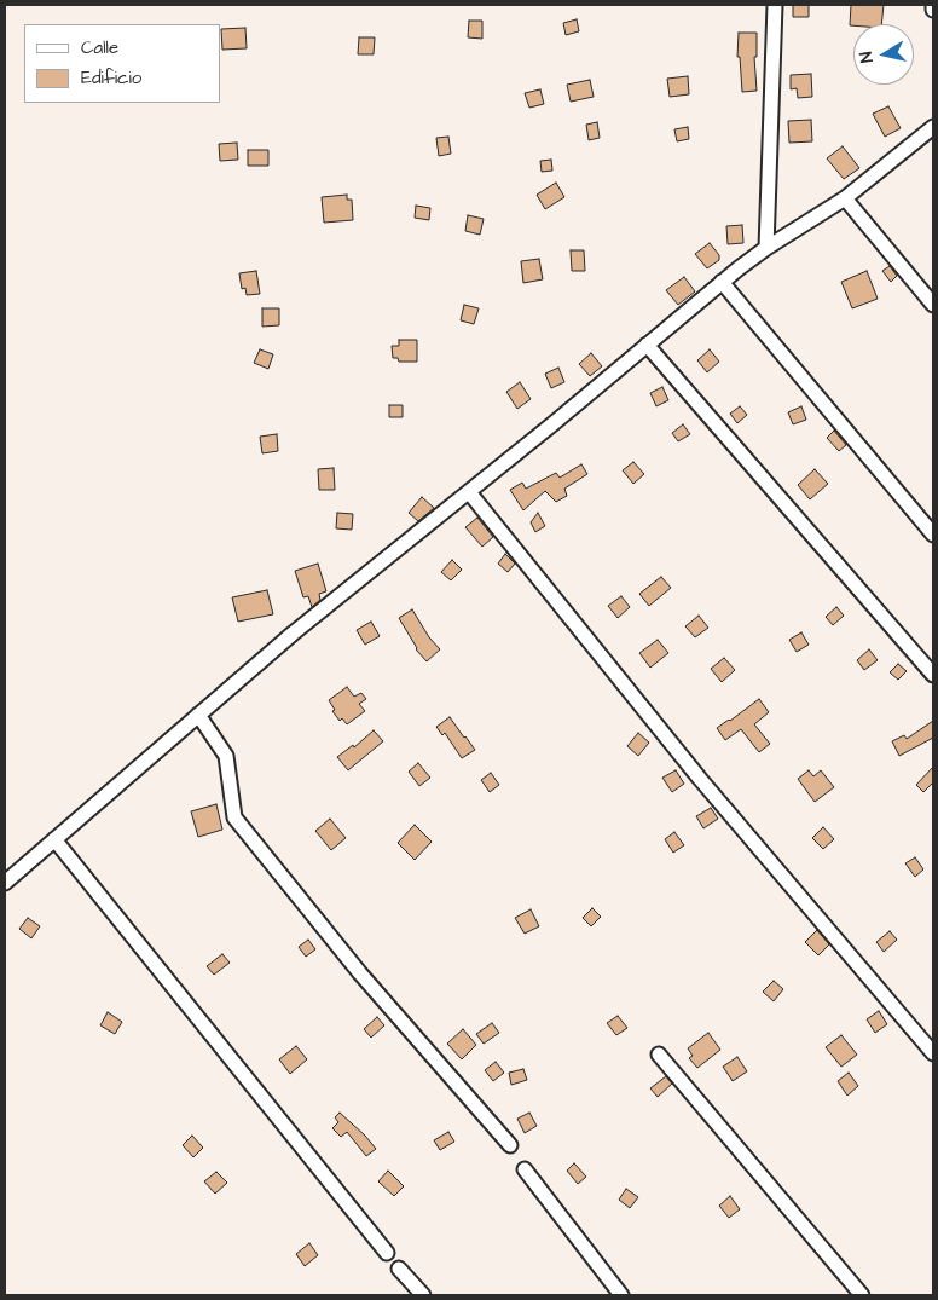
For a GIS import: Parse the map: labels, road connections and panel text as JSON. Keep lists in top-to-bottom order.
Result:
{
  "legend": ["Calle", "Edificio"],
  "north": "left"
}
